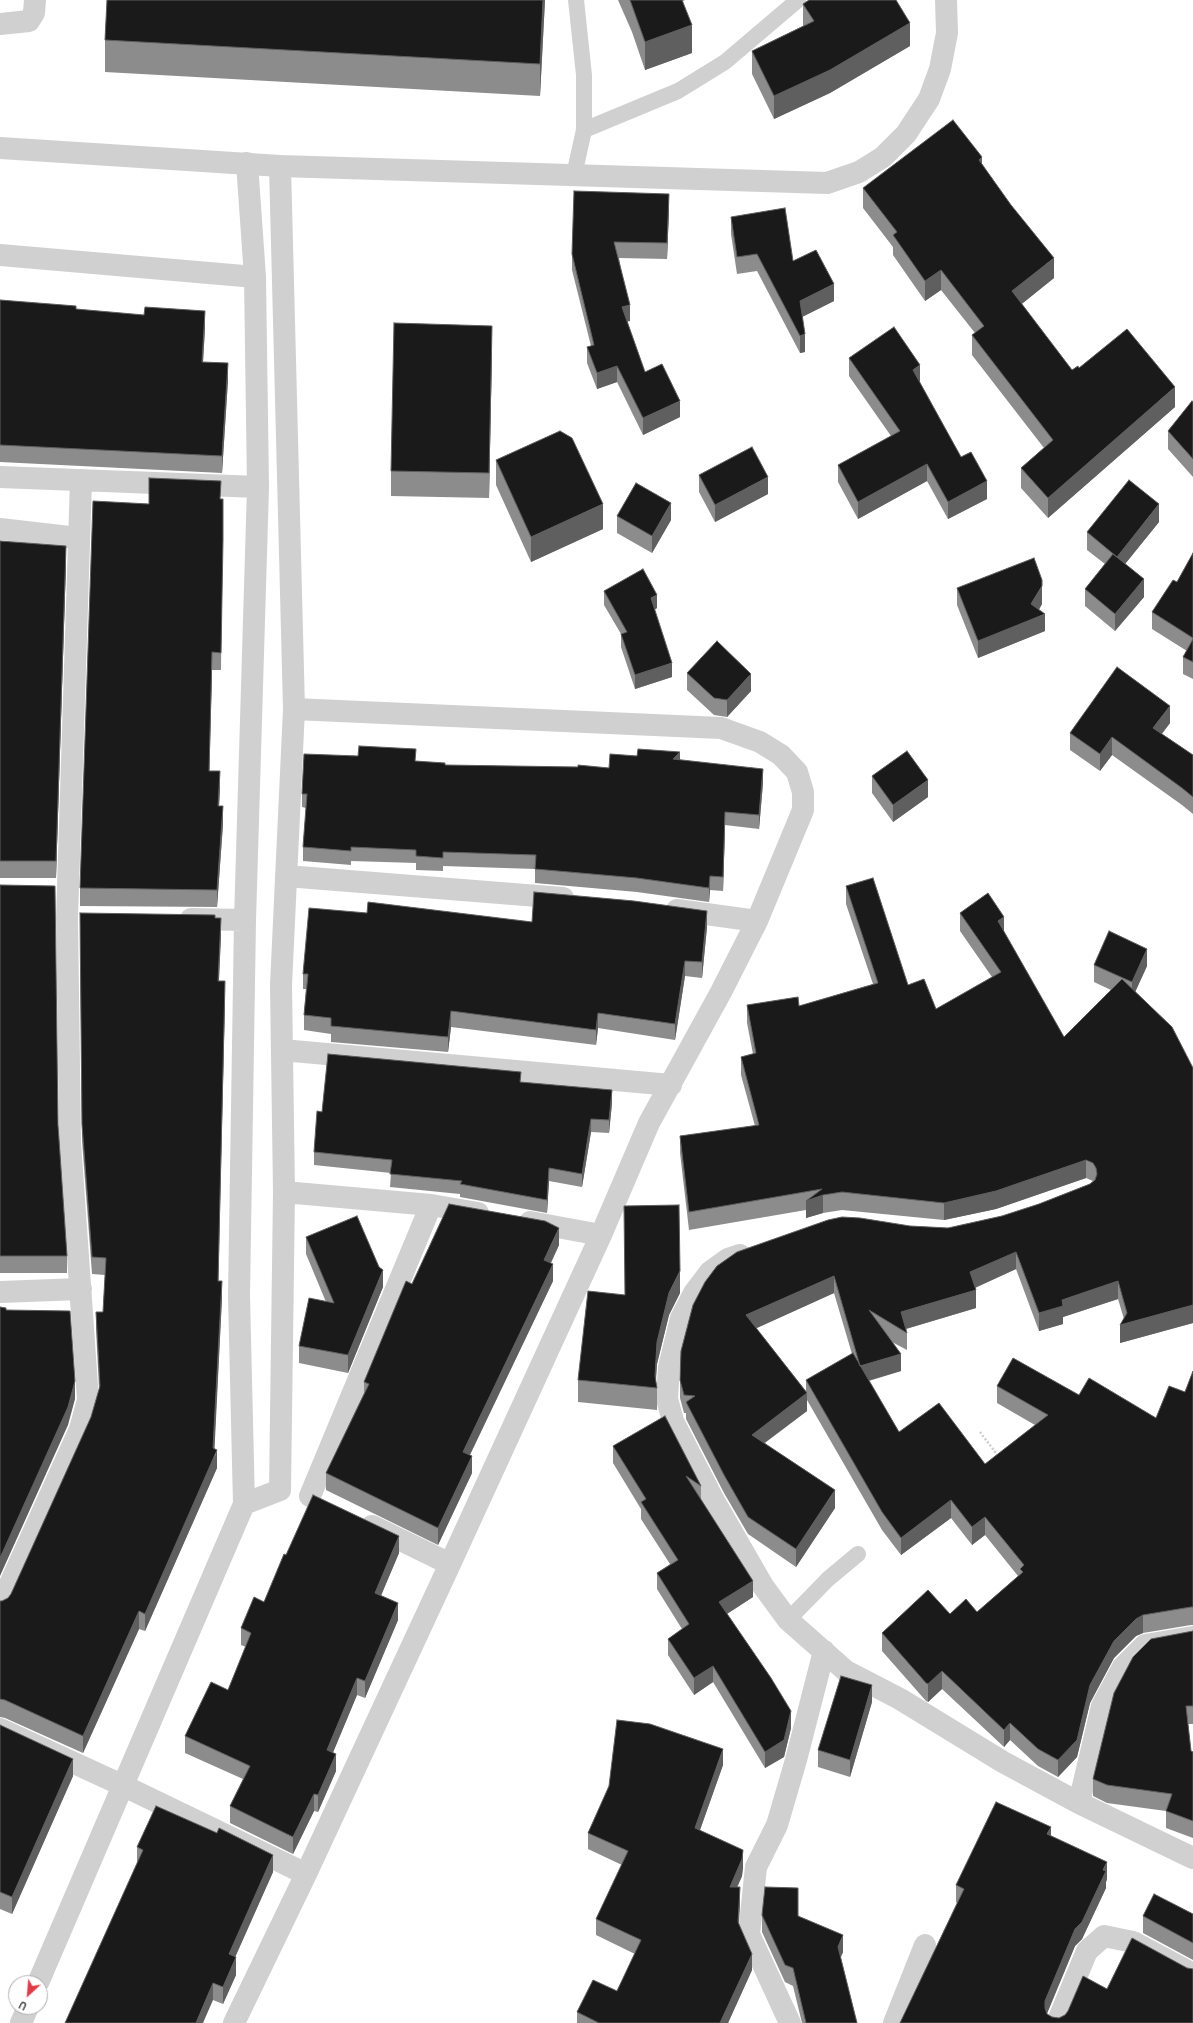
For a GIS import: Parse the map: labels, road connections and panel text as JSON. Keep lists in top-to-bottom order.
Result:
{
  "north": "bottom left"
}
